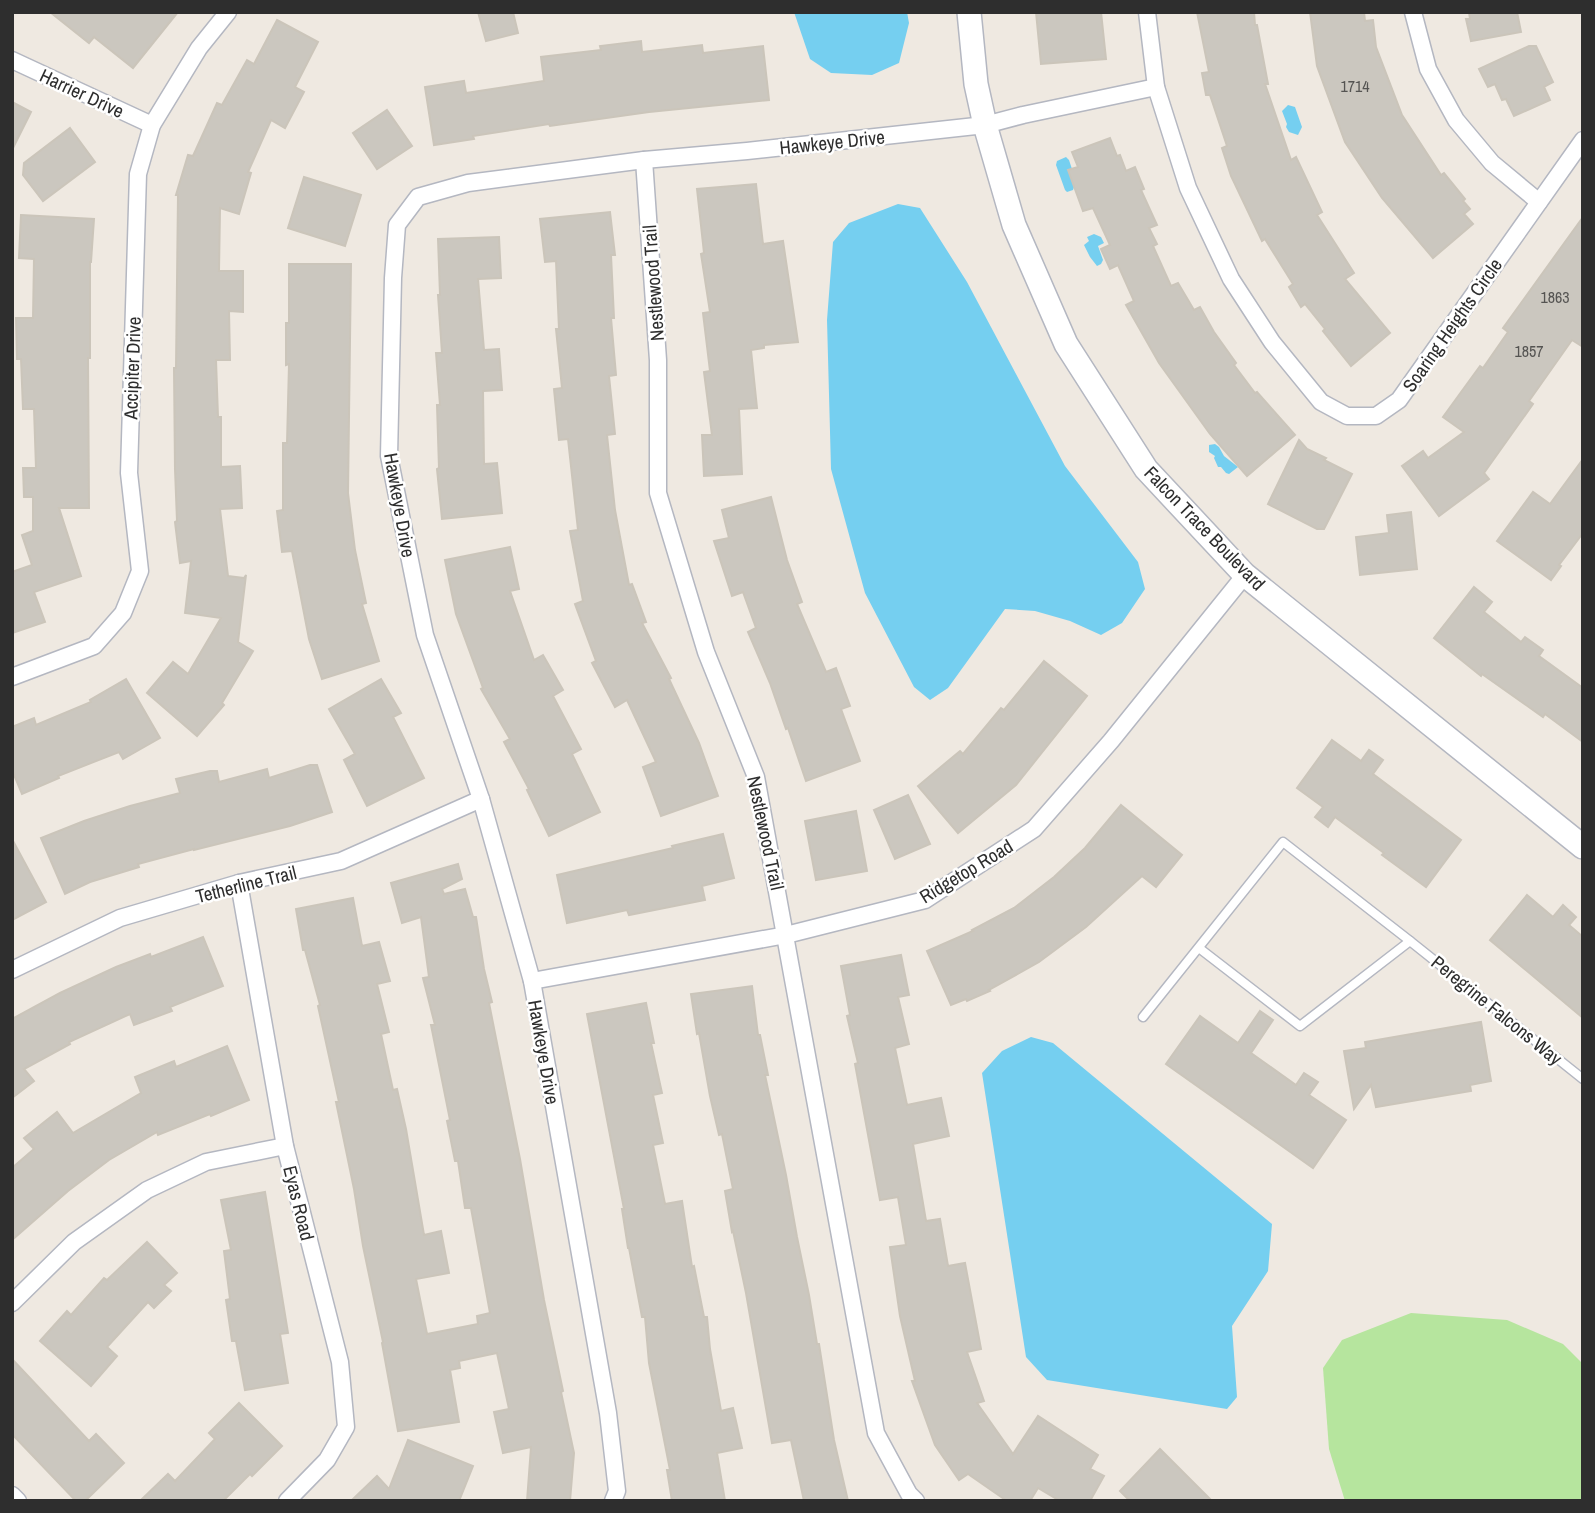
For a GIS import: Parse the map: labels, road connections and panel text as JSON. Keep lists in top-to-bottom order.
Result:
{
  "streets": {
    "street": [
      "Harrier Drive",
      "Hawkeye Drive",
      "Nestlewood Trail",
      "Soaring Heights Circle",
      "Accipiter Drive",
      "Falcon Trace Boulevard",
      "Ridgetop Road",
      "Tetherline Trail",
      "Eyas Road"
    ],
    "lane": ["Peregrine Falcons Way"]
  },
  "crossings": [
    ["Harrier Drive", "Accipiter Drive"],
    ["Hawkeye Drive", "Nestlewood Trail"],
    ["Hawkeye Drive", "Soaring Heights Circle"],
    ["Hawkeye Drive", "Falcon Trace Boulevard"],
    ["Hawkeye Drive", "Ridgetop Road"],
    ["Hawkeye Drive", "Tetherline Trail"],
    ["Nestlewood Trail", "Ridgetop Road"],
    ["Falcon Trace Boulevard", "Ridgetop Road"],
    ["Tetherline Trail", "Eyas Road"]
  ],
  "house_numbers": ["1714", "1863", "1857"]
}
